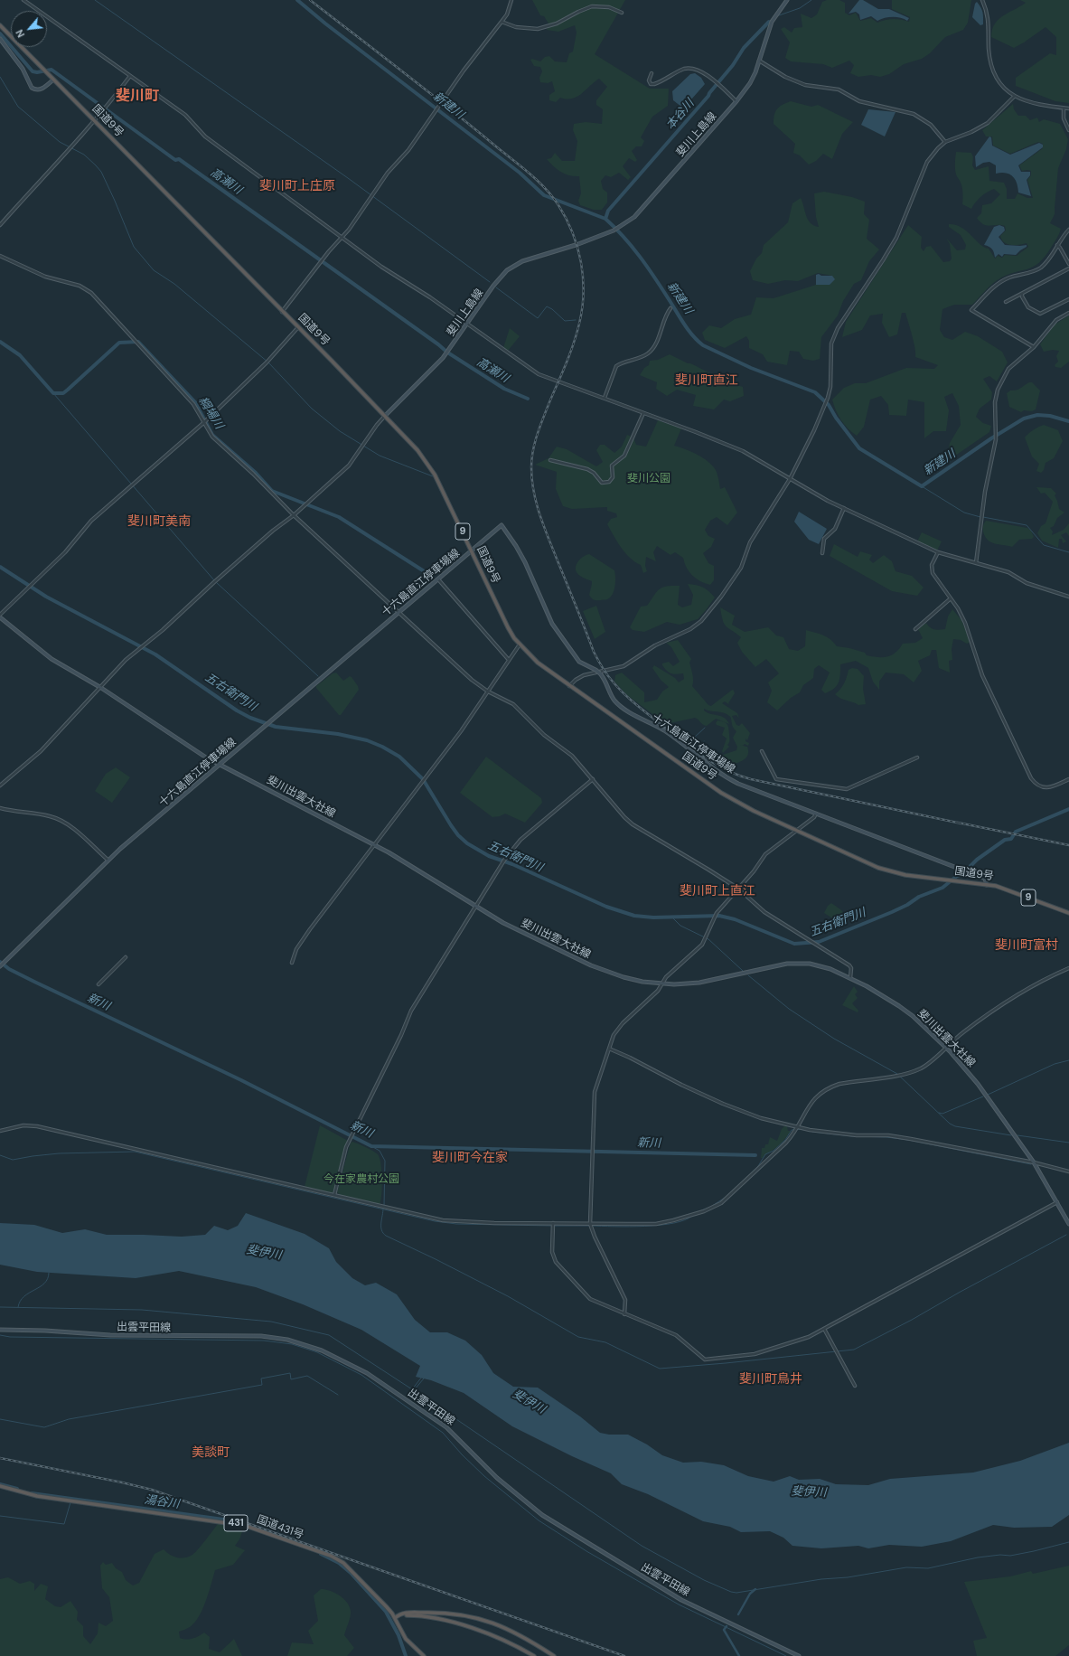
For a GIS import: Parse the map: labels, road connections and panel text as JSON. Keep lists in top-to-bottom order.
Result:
{
  "streets": {
    "highway": [
      "国道9号",
      "9",
      "431",
      "国道431号"
    ],
    "main road": [
      "斐川上島線",
      "十六島直江停車場線",
      "斐川出雲大社線",
      "出雲平田線"
    ]
  },
  "crossings": [
    ["国道9号", "斐川上島線"],
    ["国道9号", "十六島直江停車場線"],
    ["十六島直江停車場線", "斐川出雲大社線"]
  ],
  "districts": [
    "斐川町",
    "斐川町上庄原",
    "斐川町直江",
    "斐川町美南",
    "斐川町上直江",
    "斐川町富村",
    "斐川町今在家",
    "斐川町鳥井",
    "美談町"
  ],
  "water": [
    "新建川",
    "本谷川",
    "高瀬川",
    "綱場川",
    "五右衛門川",
    "新川",
    "斐伊川",
    "湯谷川"
  ],
  "parks": ["斐川公園", "今在家農村公園"],
  "north": "bottom left"
}
